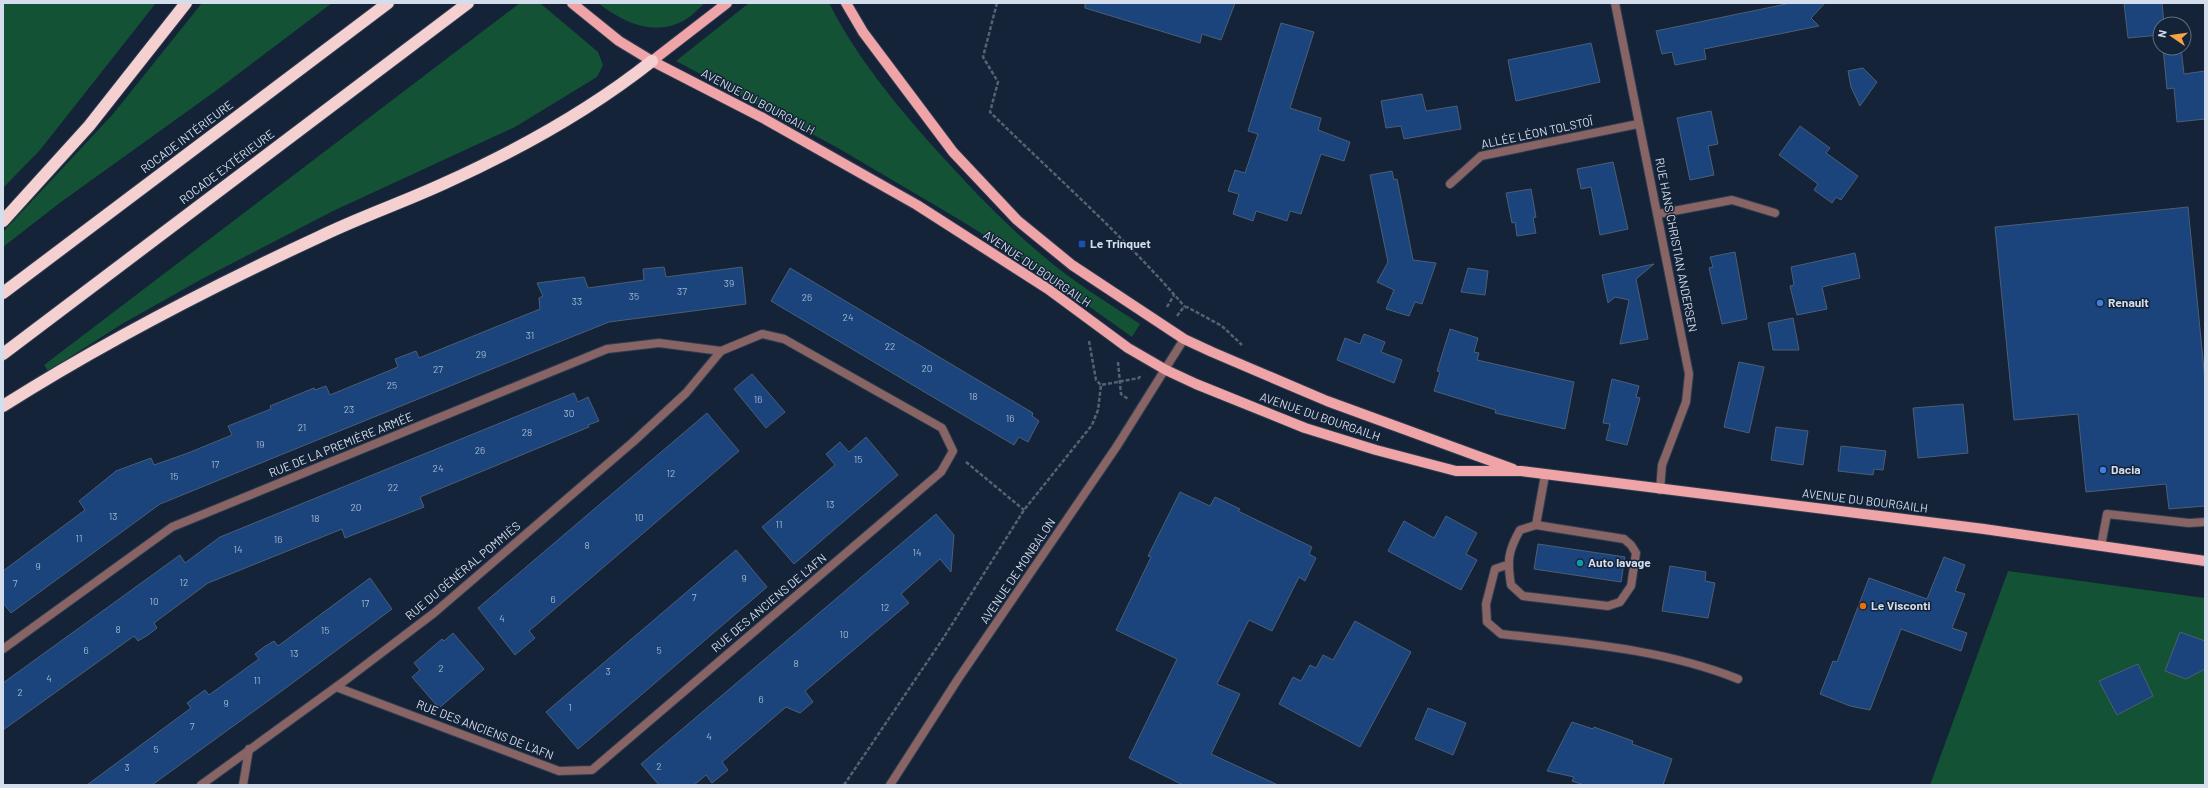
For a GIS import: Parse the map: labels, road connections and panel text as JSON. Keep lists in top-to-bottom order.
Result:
{
  "streets": {
    "highway": ["ROCADE INTÉRIEURE", "ROCADE EXTÉRIEURE"],
    "main road": ["AVENUE DU BOURGAILH"],
    "street": [
      "ALLÉE LÉON TOLSTOÏ",
      "RUE HANS CHRISTIAN ANDERSEN",
      "RUE DE LA PREMIÈRE ARMÉE",
      "RUE DU GÉNÉRAL POMMIÈS",
      "AVENUE DE MONBALON",
      "RUE DES ANCIENS DE L'AFN"
    ]
  },
  "crossings": [
    ["AVENUE DU BOURGAILH", "RUE HANS CHRISTIAN ANDERSEN"],
    ["AVENUE DU BOURGAILH", "AVENUE DE MONBALON"],
    ["ALLÉE LÉON TOLSTOÏ", "RUE HANS CHRISTIAN ANDERSEN"],
    ["RUE DE LA PREMIÈRE ARMÉE", "RUE DU GÉNÉRAL POMMIÈS"],
    ["RUE DU GÉNÉRAL POMMIÈS", "RUE DES ANCIENS DE L'AFN"]
  ],
  "places": {
    "transit": ["Le Trinquet"],
    "other": [
      "Renault",
      "Dacia",
      "Auto lavage",
      "Le Visconti"
    ]
  },
  "house_numbers": [
    "39",
    "37",
    "35",
    "26",
    "33",
    "24",
    "31",
    "22",
    "29",
    "20",
    "27",
    "25",
    "18",
    "16",
    "23",
    "30",
    "16",
    "21",
    "28",
    "19",
    "26",
    "15",
    "17",
    "24",
    "12",
    "15",
    "22",
    "13",
    "20",
    "13",
    "10",
    "18",
    "11",
    "11",
    "16",
    "8",
    "14",
    "14",
    "9",
    "9",
    "12",
    "7",
    "7",
    "6",
    "10",
    "17",
    "12",
    "4",
    "8",
    "15",
    "10",
    "6",
    "5",
    "13",
    "8",
    "2",
    "3",
    "4",
    "11",
    "2",
    "6",
    "9",
    "1",
    "7",
    "4",
    "5",
    "2",
    "3"
  ],
  "north": "left"
}
